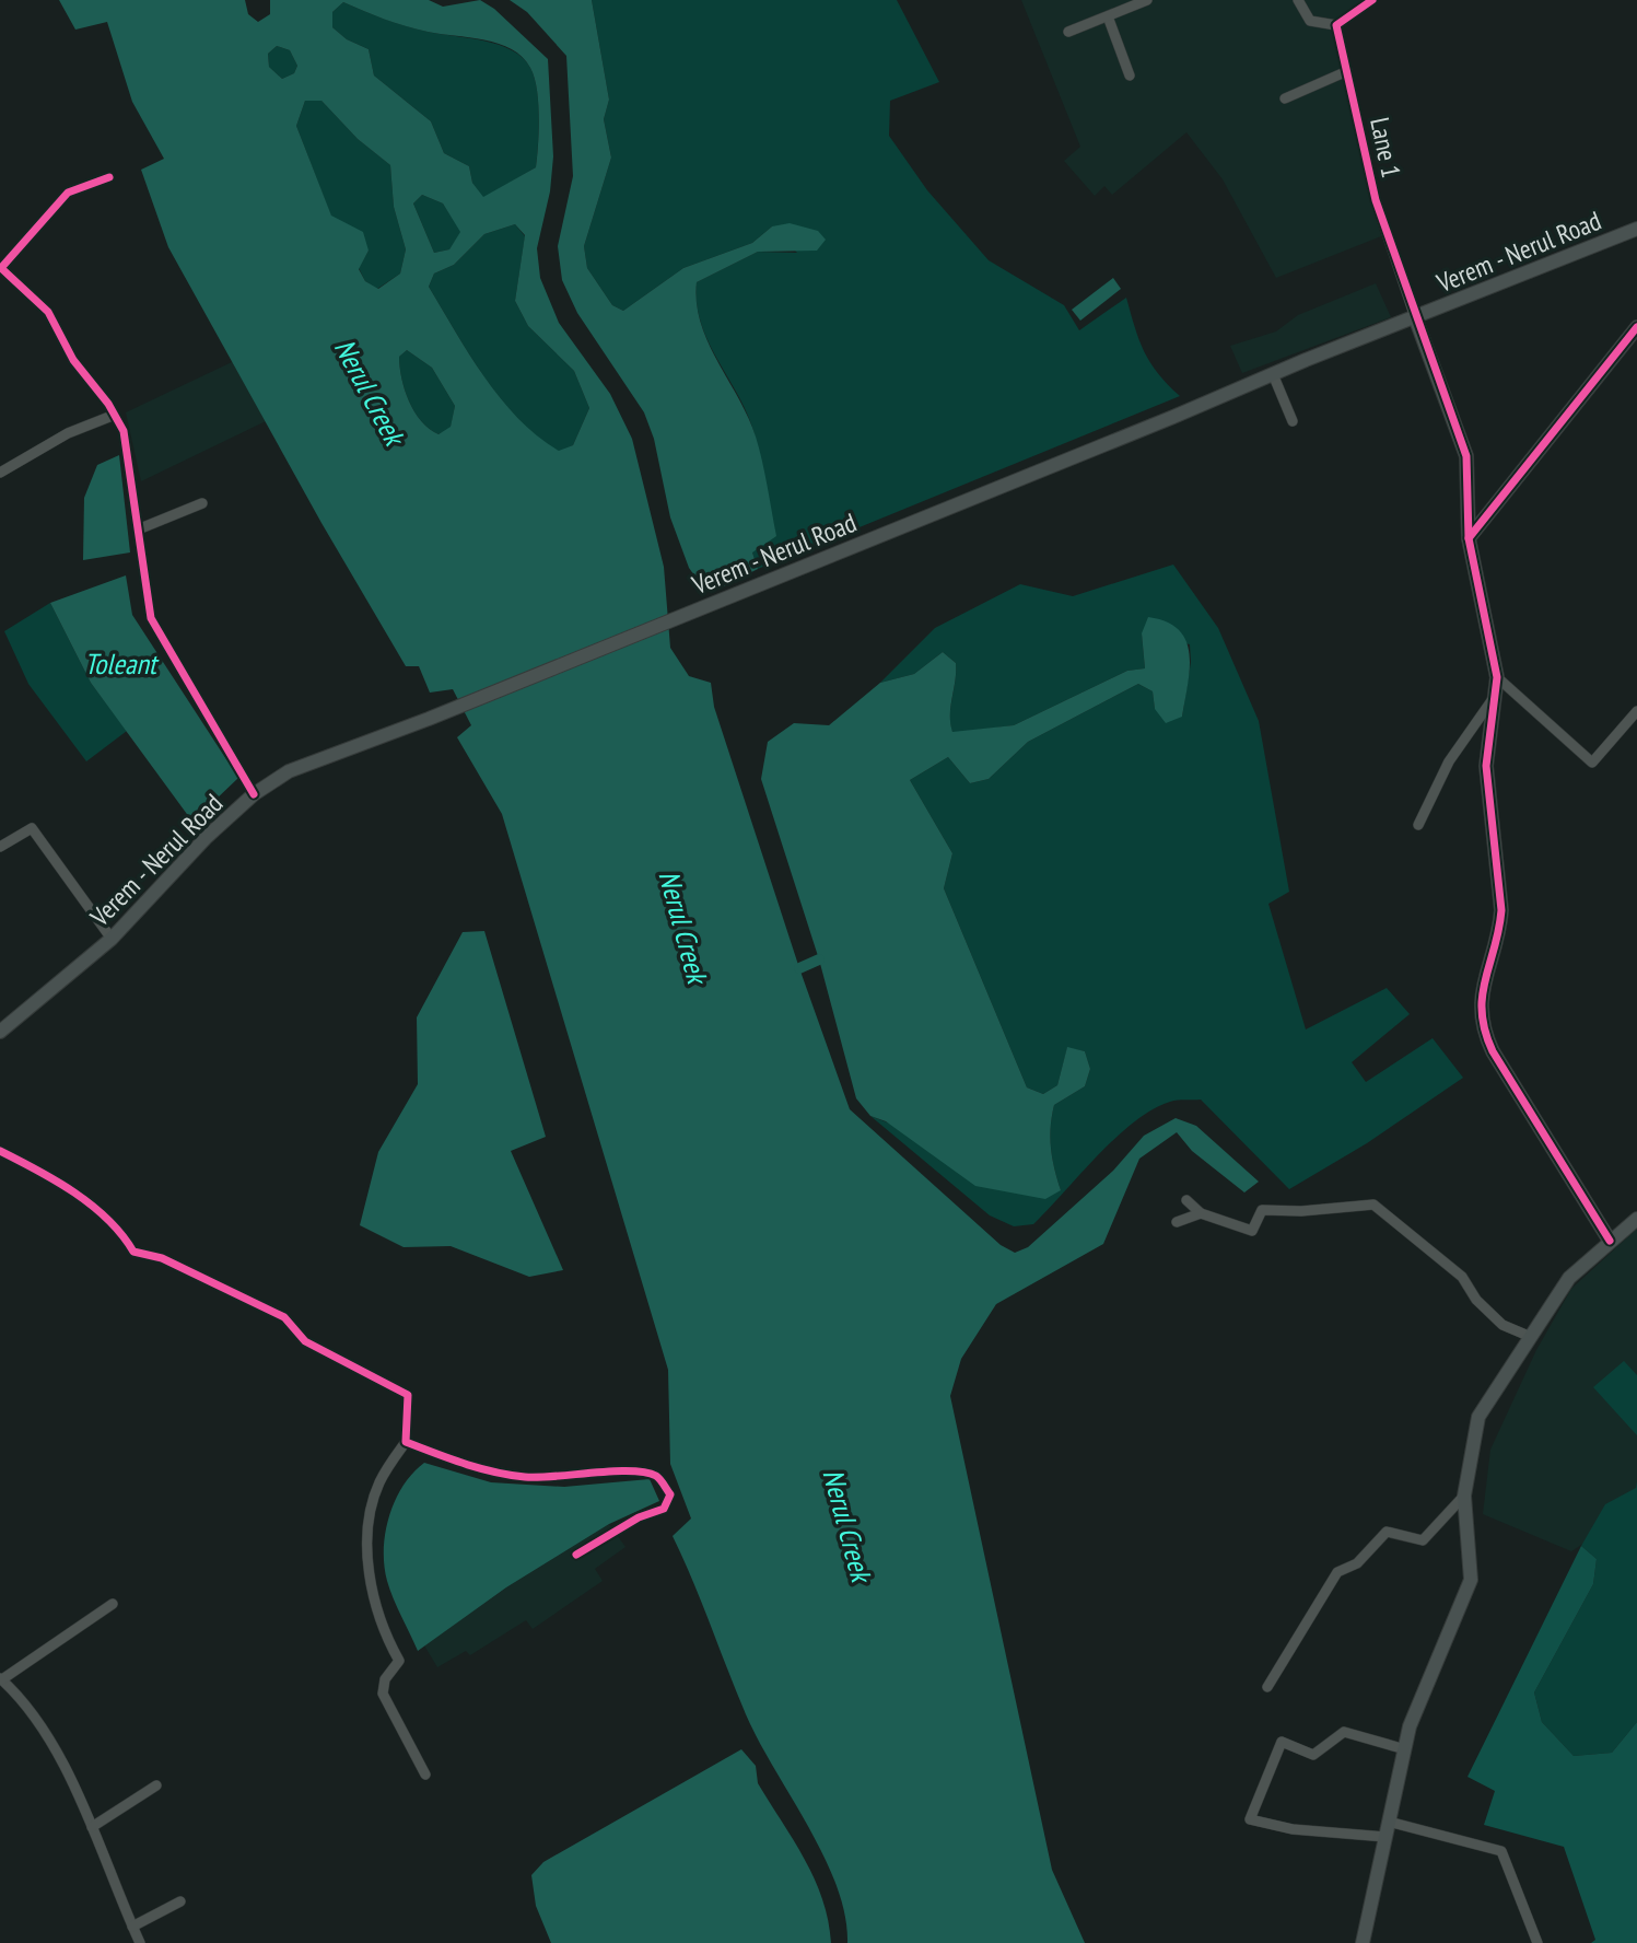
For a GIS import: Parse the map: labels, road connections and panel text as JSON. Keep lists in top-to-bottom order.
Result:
{
  "streets": {
    "main road": ["Verem - Nerul Road"],
    "street": ["Lane 1"]
  },
  "crossings": [
    ["Lane 1", "Verem - Nerul Road"]
  ],
  "water": ["Nerul Creek", "Toleant"]
}
